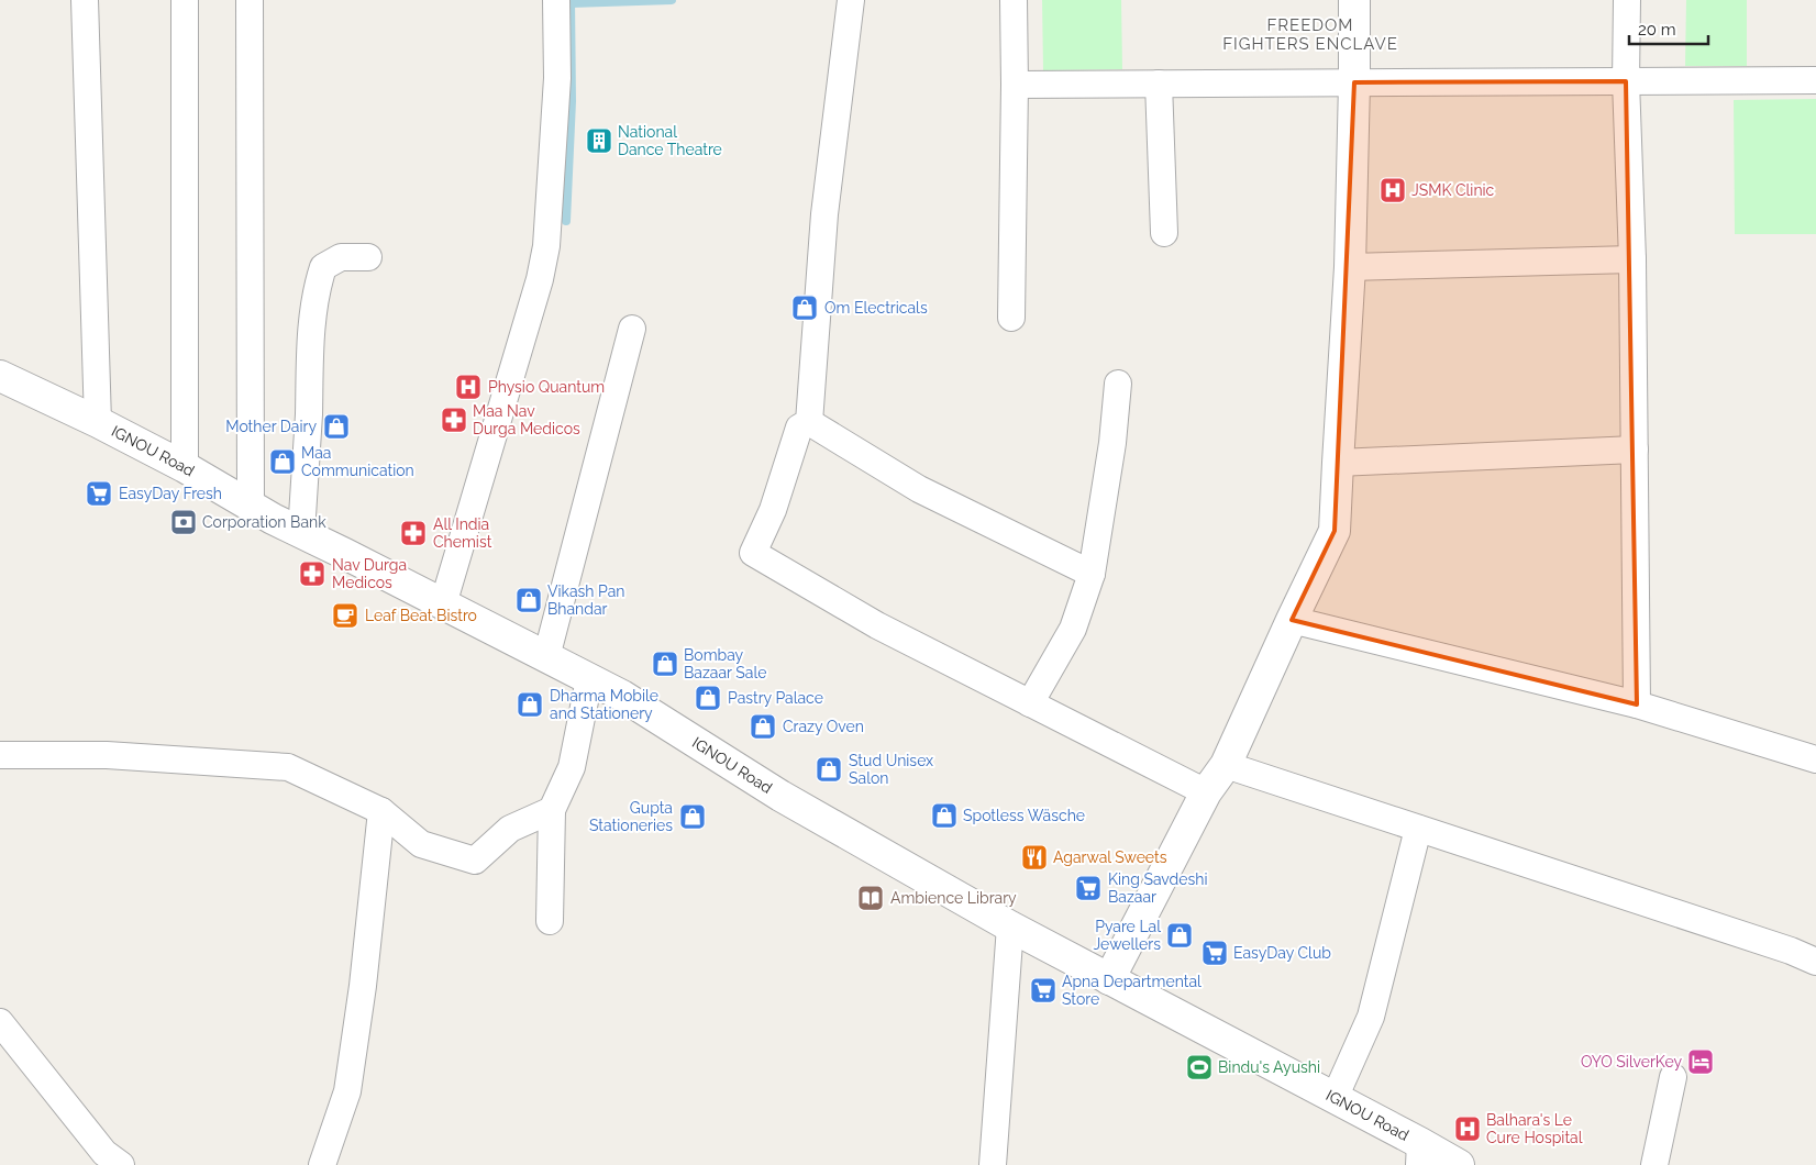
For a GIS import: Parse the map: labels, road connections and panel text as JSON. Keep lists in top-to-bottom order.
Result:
{
  "streets": {
    "street": ["IGNOU Road"]
  },
  "districts": ["FREEDOM FIGHTERS ENCLAVE"],
  "places": {
    "building": ["National Dance Theatre"],
    "hospital": ["JSMK Clinic", "Physio Quantum", "Balhara's Le Cure Hospital"],
    "shop": [
      "Om Electricals",
      "Mother Dairy",
      "Maa Communication",
      "Vikash Pan Bhandar",
      "Bombay Bazaar Sale",
      "Pastry Palace",
      "Dharma Mobile and Stationery",
      "Crazy Oven",
      "Stud Unisex Salon",
      "Spotless Wäsche",
      "Gupta Stationeries",
      "Pyare Lal Jewellers"
    ],
    "pharmacy": ["Maa Nav Durga Medicos", "All India Chemist", "Nav Durga Medicos"],
    "supermarket": [
      "EasyDay Fresh",
      "King Savdeshi Bazaar",
      "EasyDay Club",
      "Apna Departmental Store"
    ],
    "bank": ["Corporation Bank"],
    "cafe": ["Leaf Beat Bistro"],
    "restaurant": ["Agarwal Sweets"],
    "library": ["Ambience Library"],
    "hotel": ["OYO SilverKey"],
    "sports": ["Bindu's Ayushi"]
  },
  "scale_bar": "20 m"
}
